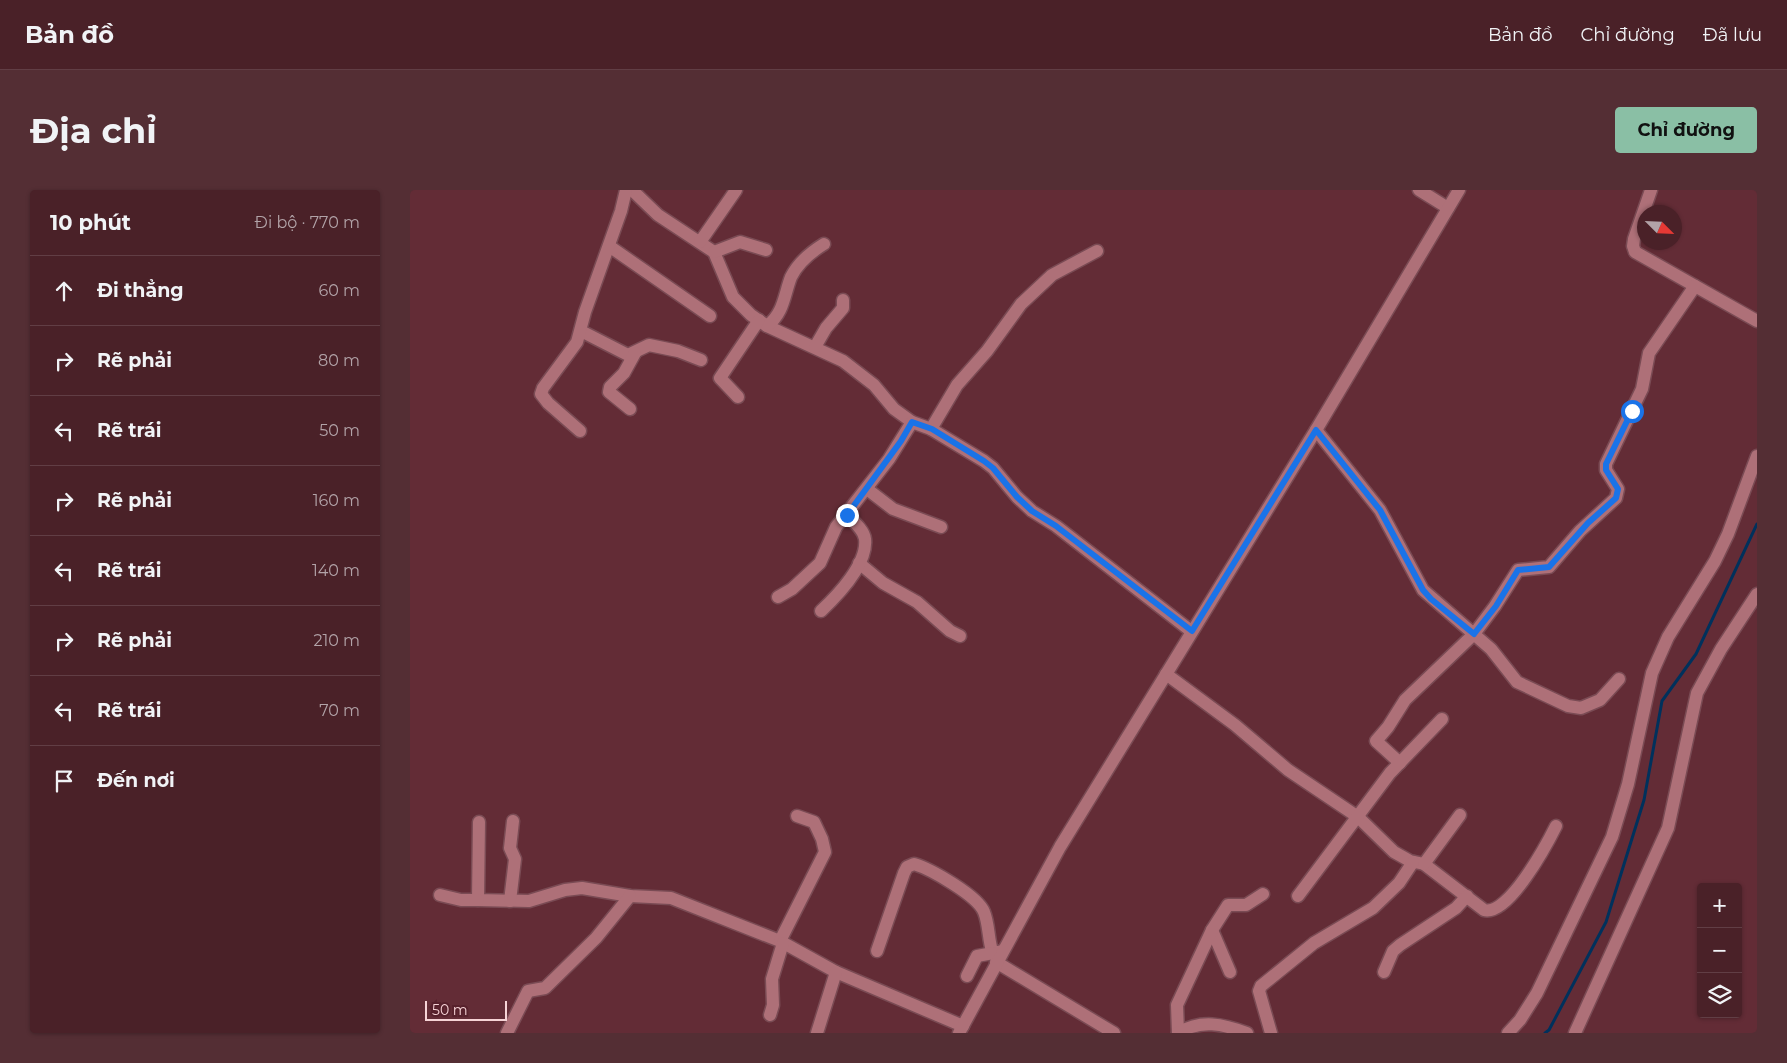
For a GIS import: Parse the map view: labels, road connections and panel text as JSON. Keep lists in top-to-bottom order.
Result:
{
  "scale_bar": "50 m",
  "north": "bottom right",
  "page": {
    "header": "Bản đồ",
    "nav": ["Bản đồ", "Chỉ đường", "Đã lưu"],
    "buttons": "Chỉ đường",
    "title": "Địa chỉ",
    "heading": ["10 phút", "Đi bộ · 770 m"],
    "list": [
      ["Đi thẳng", "60 m"],
      ["Rẽ phải", "80 m"],
      ["Rẽ trái", "50 m"],
      ["Rẽ phải", "160 m"],
      ["Rẽ trái", "140 m"],
      ["Rẽ phải", "210 m"],
      ["Rẽ trái", "70 m"],
      "Đến nơi"
    ],
    "map_buttons": ["+", "−"],
    "scale": "50 m"
  }
}
